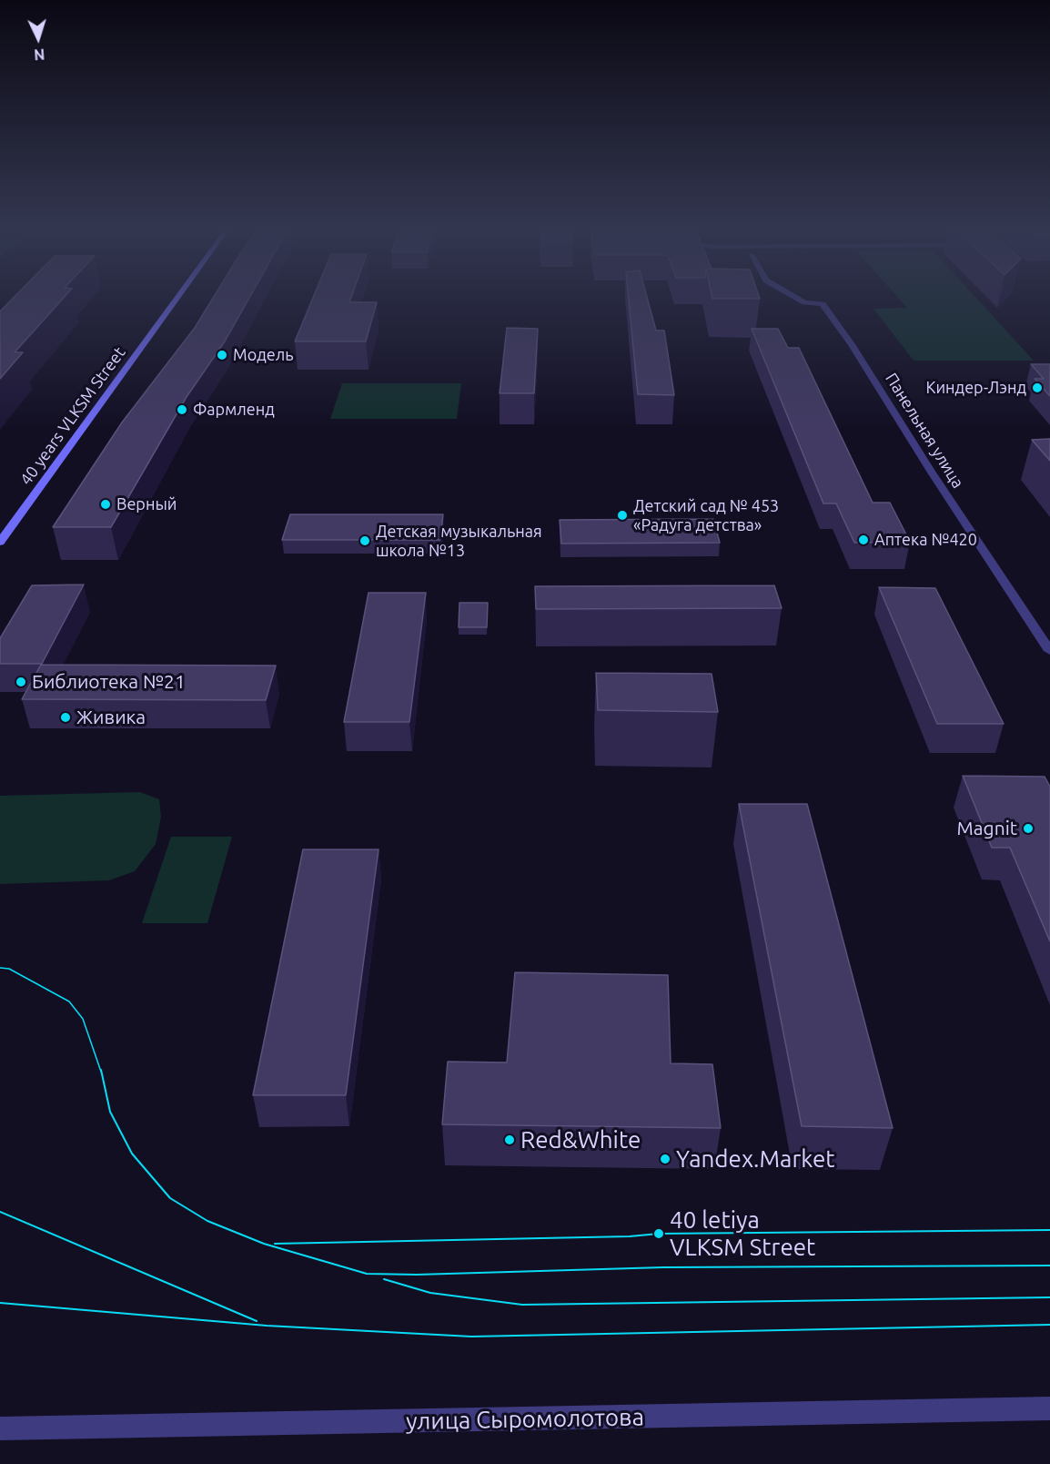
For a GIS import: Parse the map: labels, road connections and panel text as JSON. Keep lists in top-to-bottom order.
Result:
{
  "streets": {
    "main road": ["40 years VLKSM Street"],
    "street": ["Панельная улица", "улица Сыромолотова"]
  },
  "places": [
    "Модель",
    "Киндер-Лэнд",
    "Фармленд",
    "Верный",
    "Детский сад № 453 «Радуга детства»",
    "Аптека №420",
    "Детская музыкальная школа №13",
    "Библиотека №21",
    "Живика",
    "Magnit",
    "Red&White",
    "Yandex.Market",
    "40 letiya VLKSM Street"
  ],
  "north": "bottom"
}
